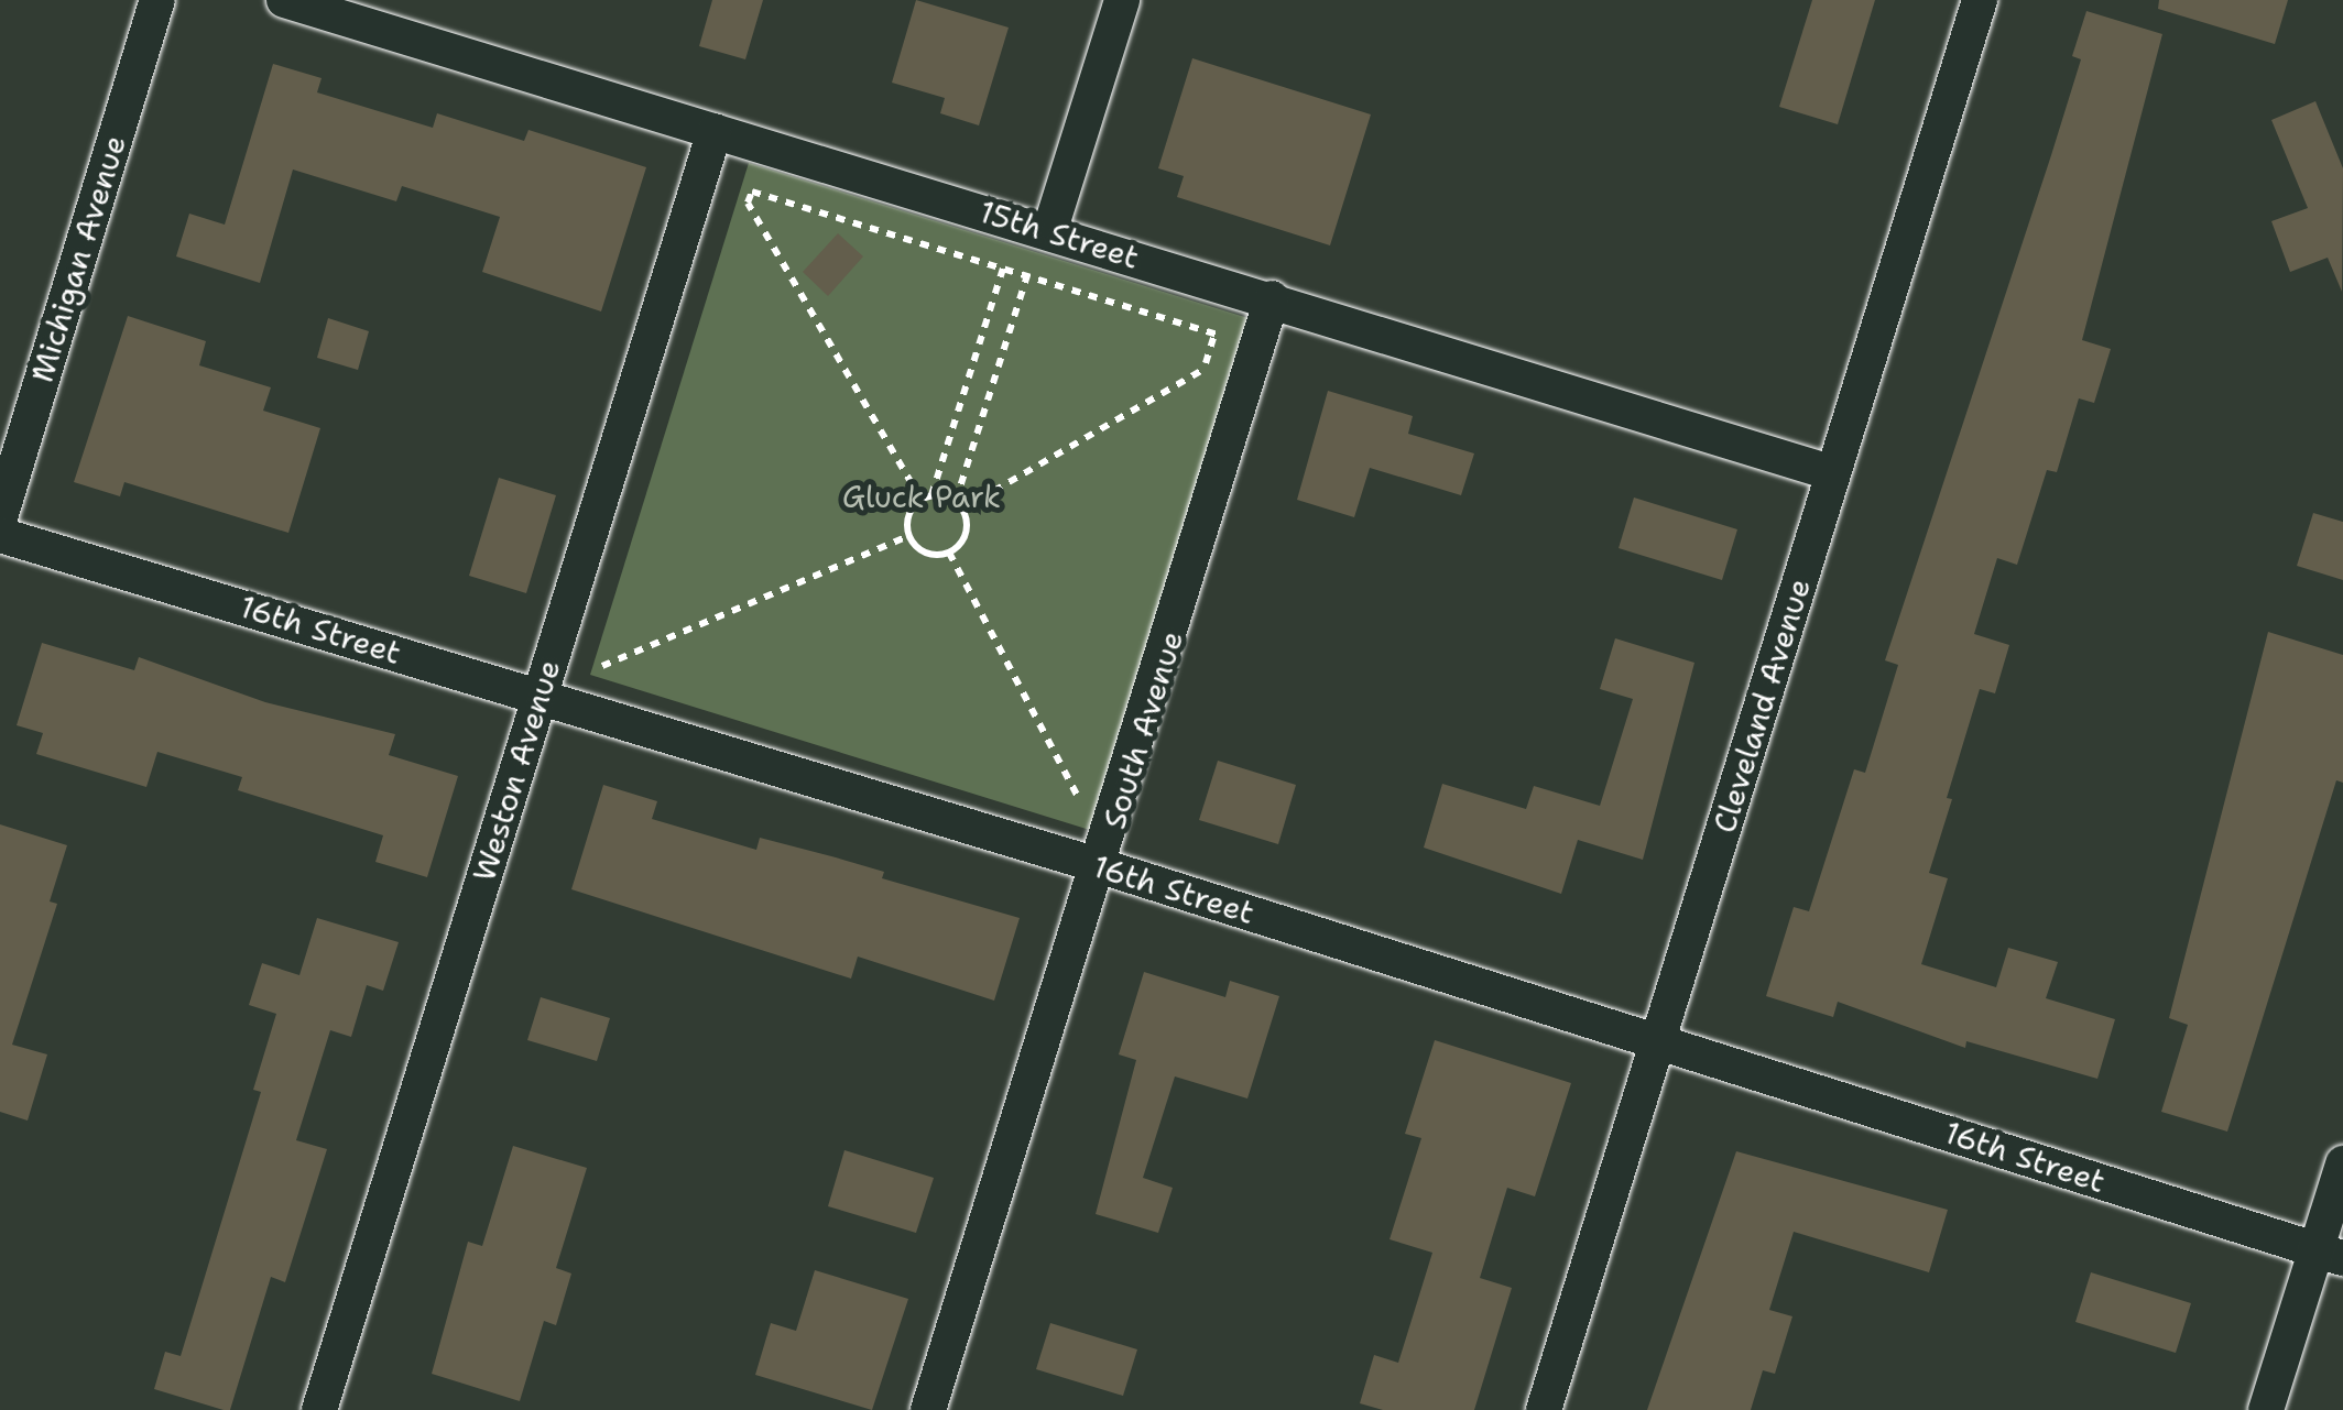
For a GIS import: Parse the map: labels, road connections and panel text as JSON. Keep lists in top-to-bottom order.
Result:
{
  "streets": {
    "street": [
      "15th Street",
      "Michigan Avenue",
      "16th Street",
      "Cleveland Avenue",
      "South Avenue",
      "Weston Avenue"
    ]
  },
  "crossings": [
    ["15th Street", "Cleveland Avenue"],
    ["15th Street", "South Avenue"],
    ["15th Street", "Weston Avenue"],
    ["16th Street", "Cleveland Avenue"],
    ["16th Street", "South Avenue"],
    ["16th Street", "Weston Avenue"]
  ],
  "parks": ["Gluck Park"]
}
